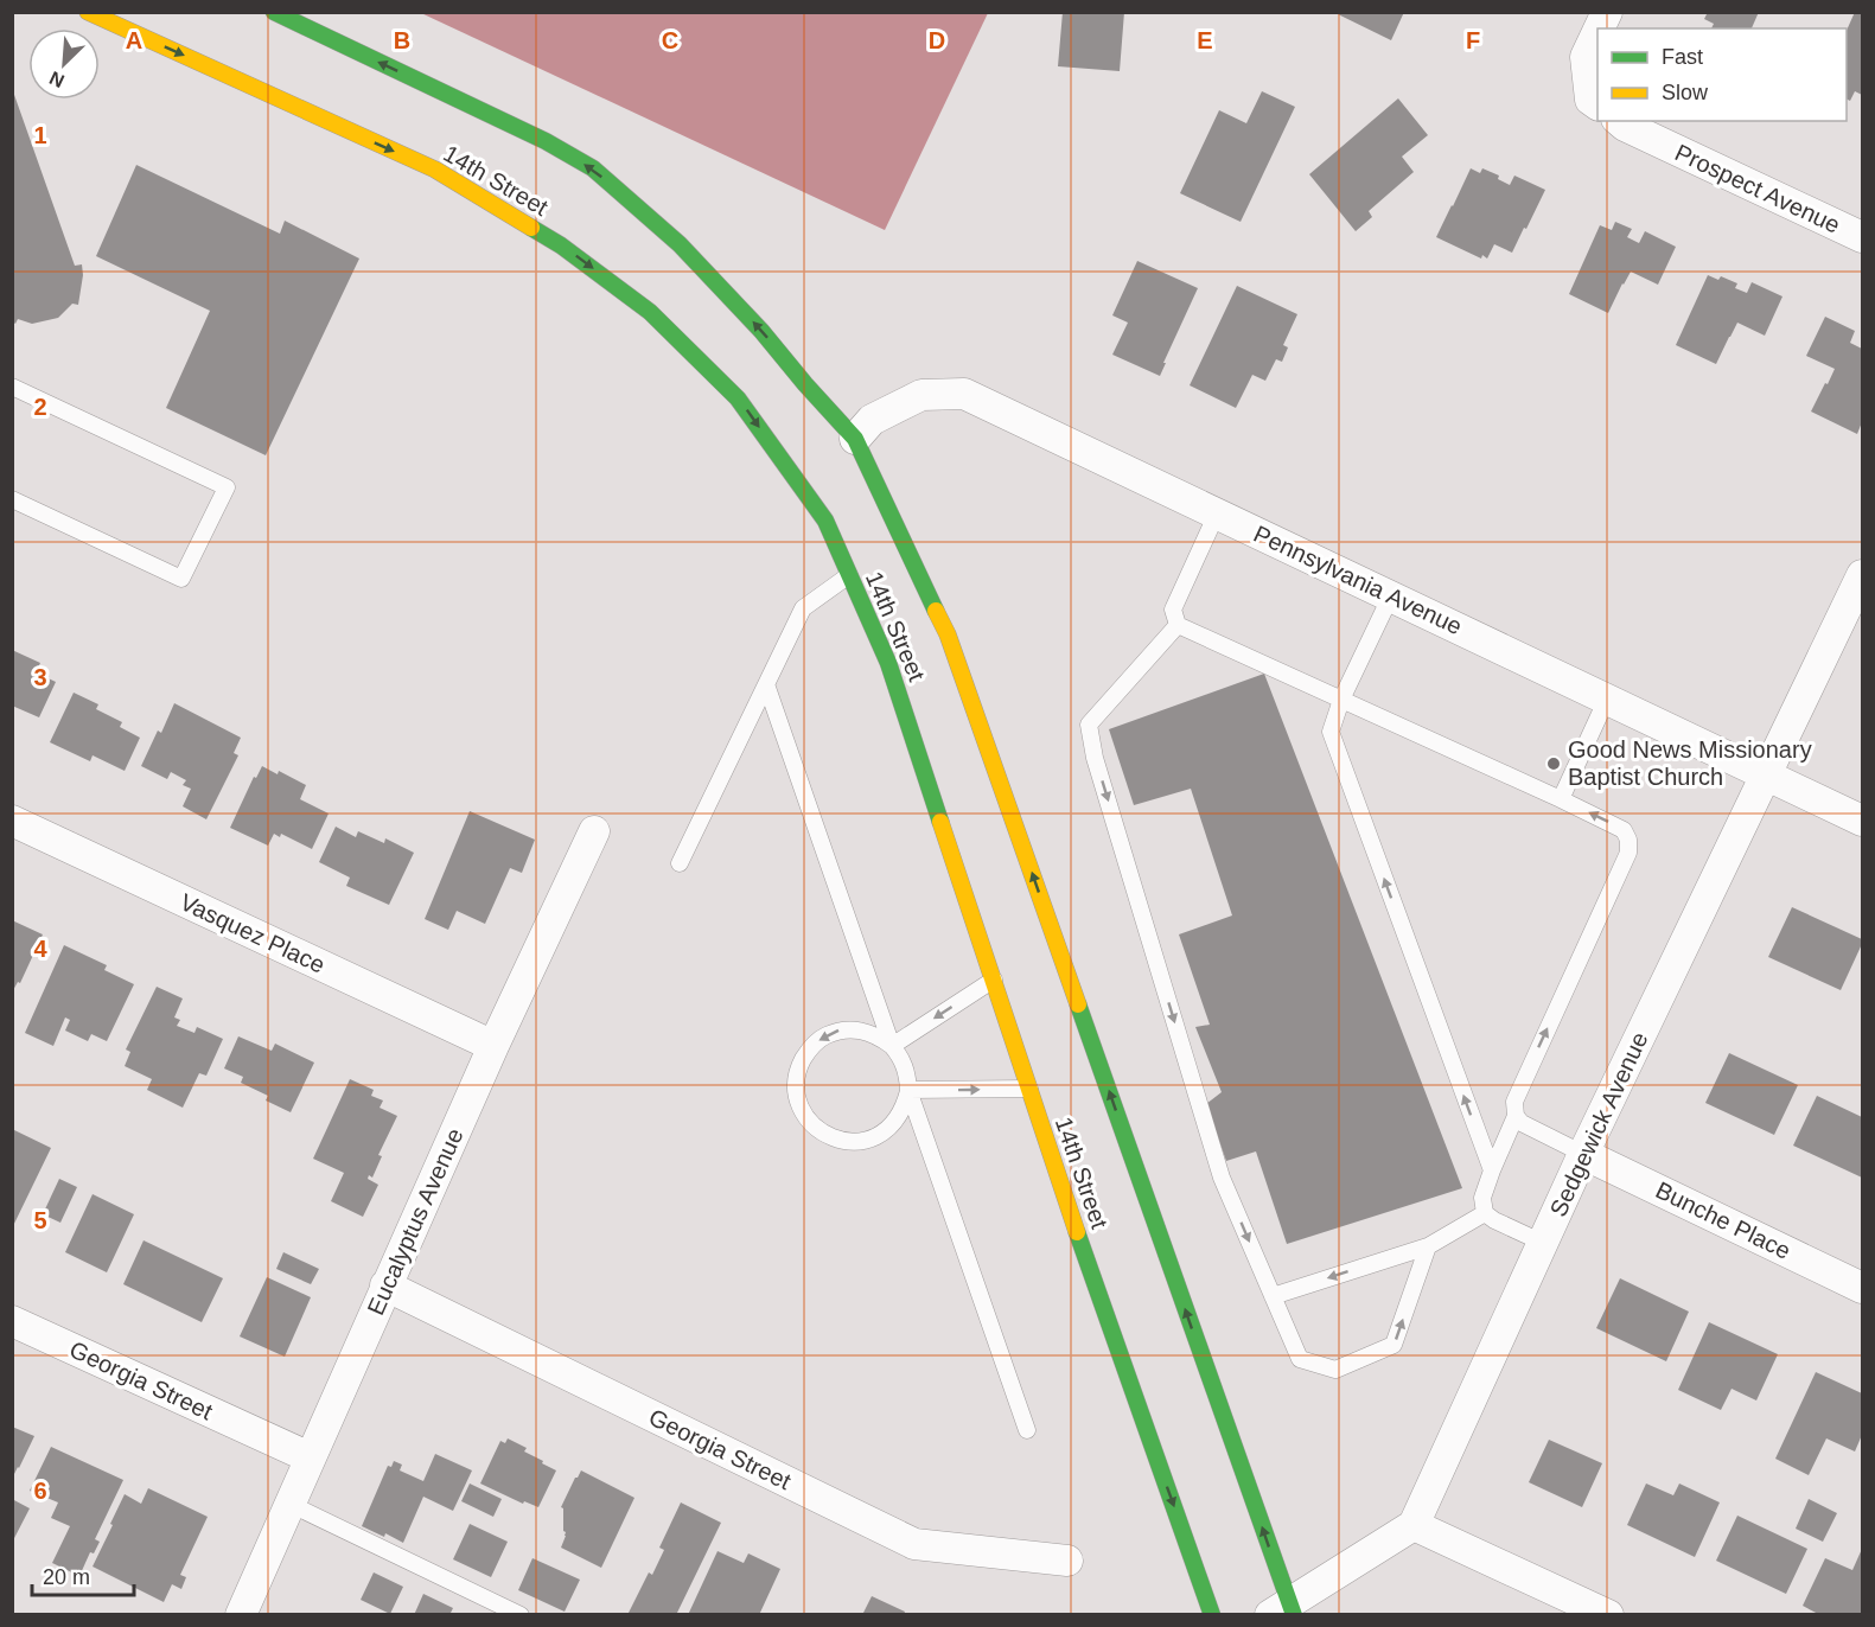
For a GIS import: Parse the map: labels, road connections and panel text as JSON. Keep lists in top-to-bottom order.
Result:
{
  "streets": {
    "main road": ["14th Street"],
    "street": [
      "Prospect Avenue",
      "Pennsylvania Avenue",
      "Vasquez Place",
      "Sedgewick Avenue",
      "Bunche Place",
      "Eucalyptus Avenue",
      "Georgia Street"
    ]
  },
  "crossings": [
    ["14th Street", "Pennsylvania Avenue"],
    ["Pennsylvania Avenue", "Sedgewick Avenue"],
    ["Vasquez Place", "Eucalyptus Avenue"],
    ["Sedgewick Avenue", "Bunche Place"],
    ["Eucalyptus Avenue", "Georgia Street"]
  ],
  "places": ["Good News Missionary Baptist Church"],
  "legend": ["Fast", "Slow"],
  "scale_bar": "20 m",
  "north": "bottom left",
  "grid": {
    "columns": [
      "A",
      "B",
      "C",
      "D",
      "E",
      "F"
    ],
    "rows": [
      "1",
      "2",
      "3",
      "4",
      "5",
      "6"
    ]
  }
}
